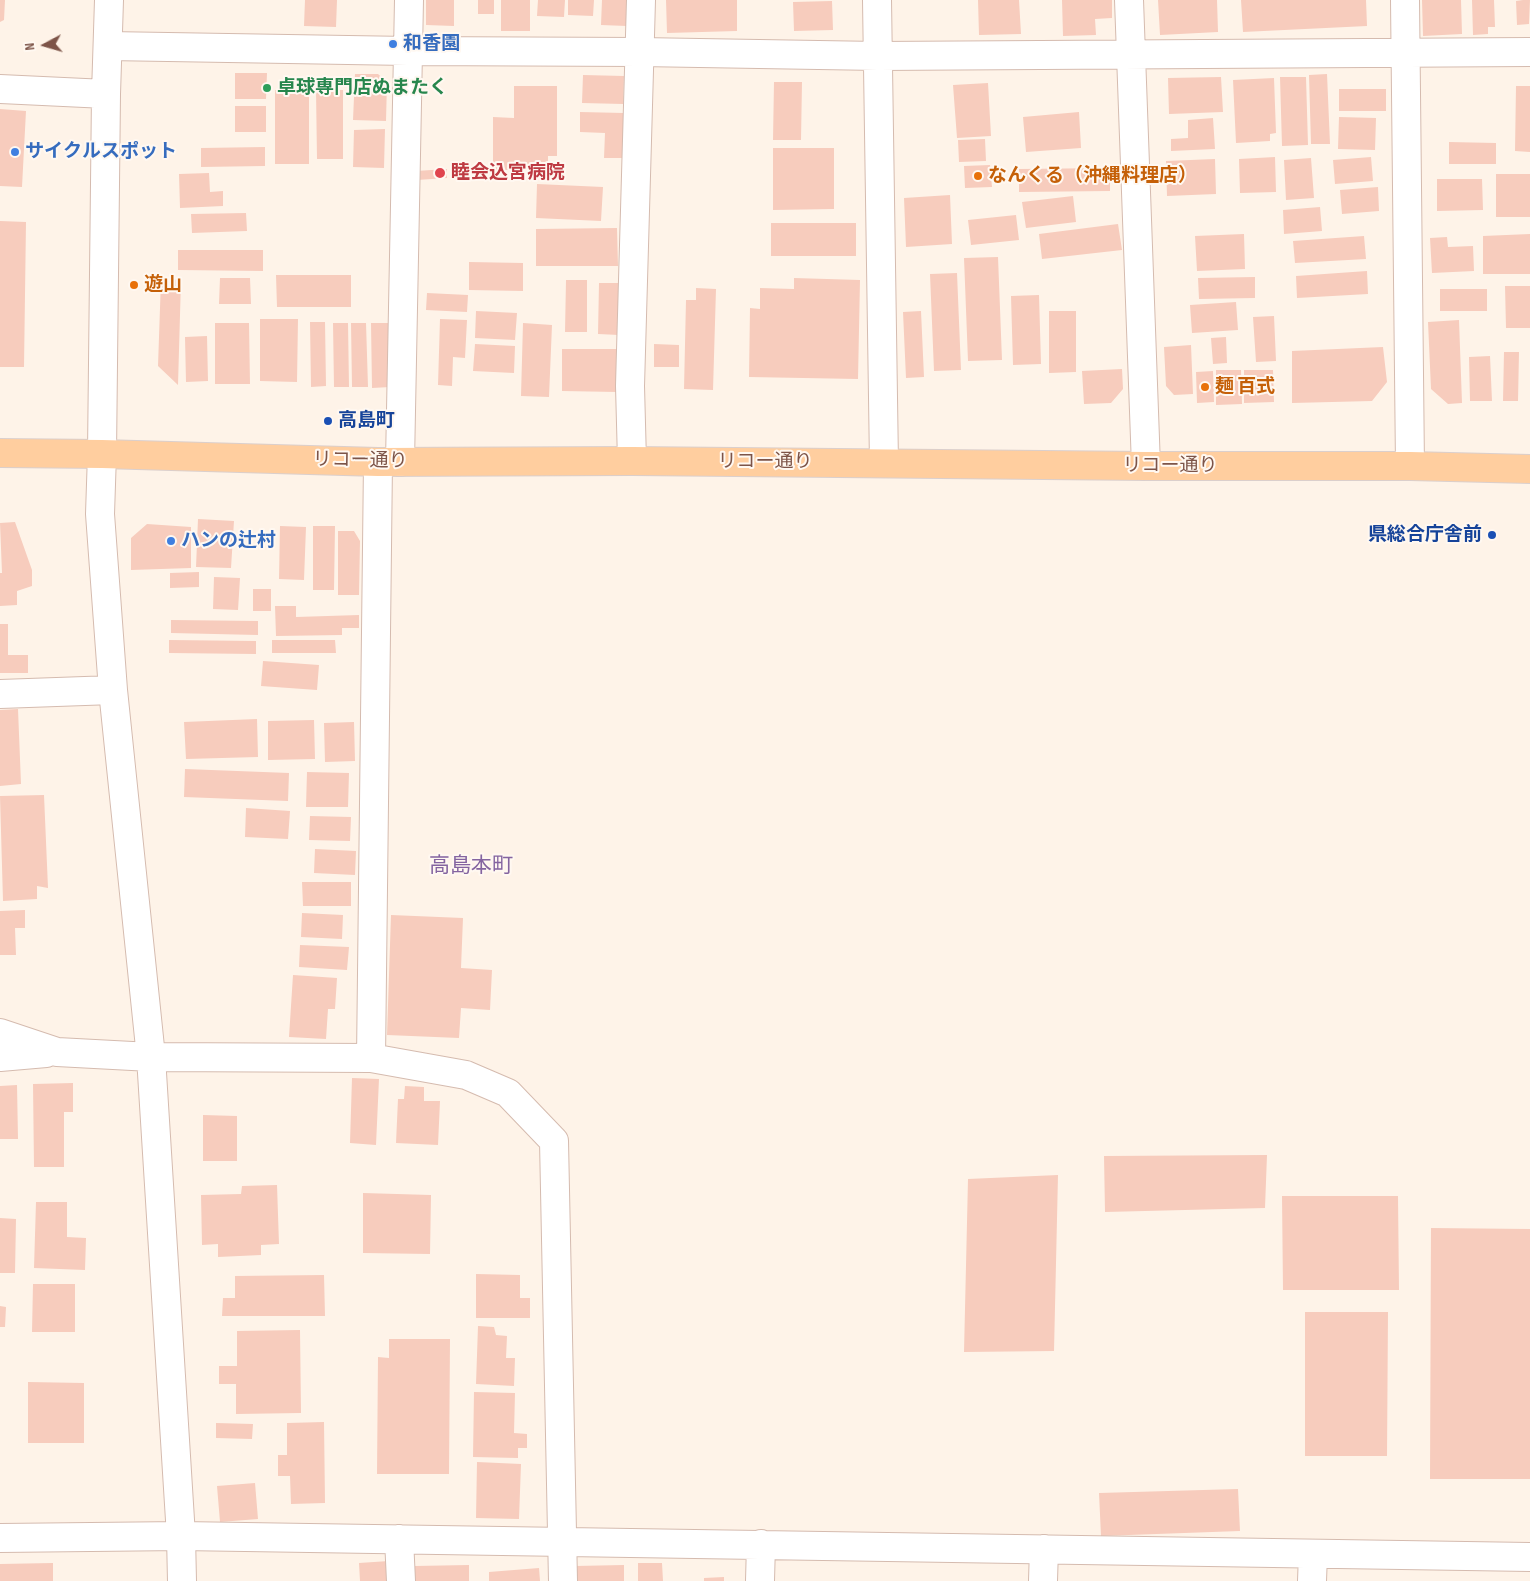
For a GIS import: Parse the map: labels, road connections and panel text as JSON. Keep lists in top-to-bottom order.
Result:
{
  "streets": {
    "main road": ["リコー通り"]
  },
  "districts": ["高島本町"],
  "places": [
    "和香園",
    "卓球専門店ぬまたく",
    "サイクルスポット",
    "睦会込宮病院",
    "なんくる（沖縄料理店）",
    "遊山",
    "麺 百式",
    "高島町",
    "県総合庁舎前",
    "ハンの辻村"
  ],
  "north": "left"
}
